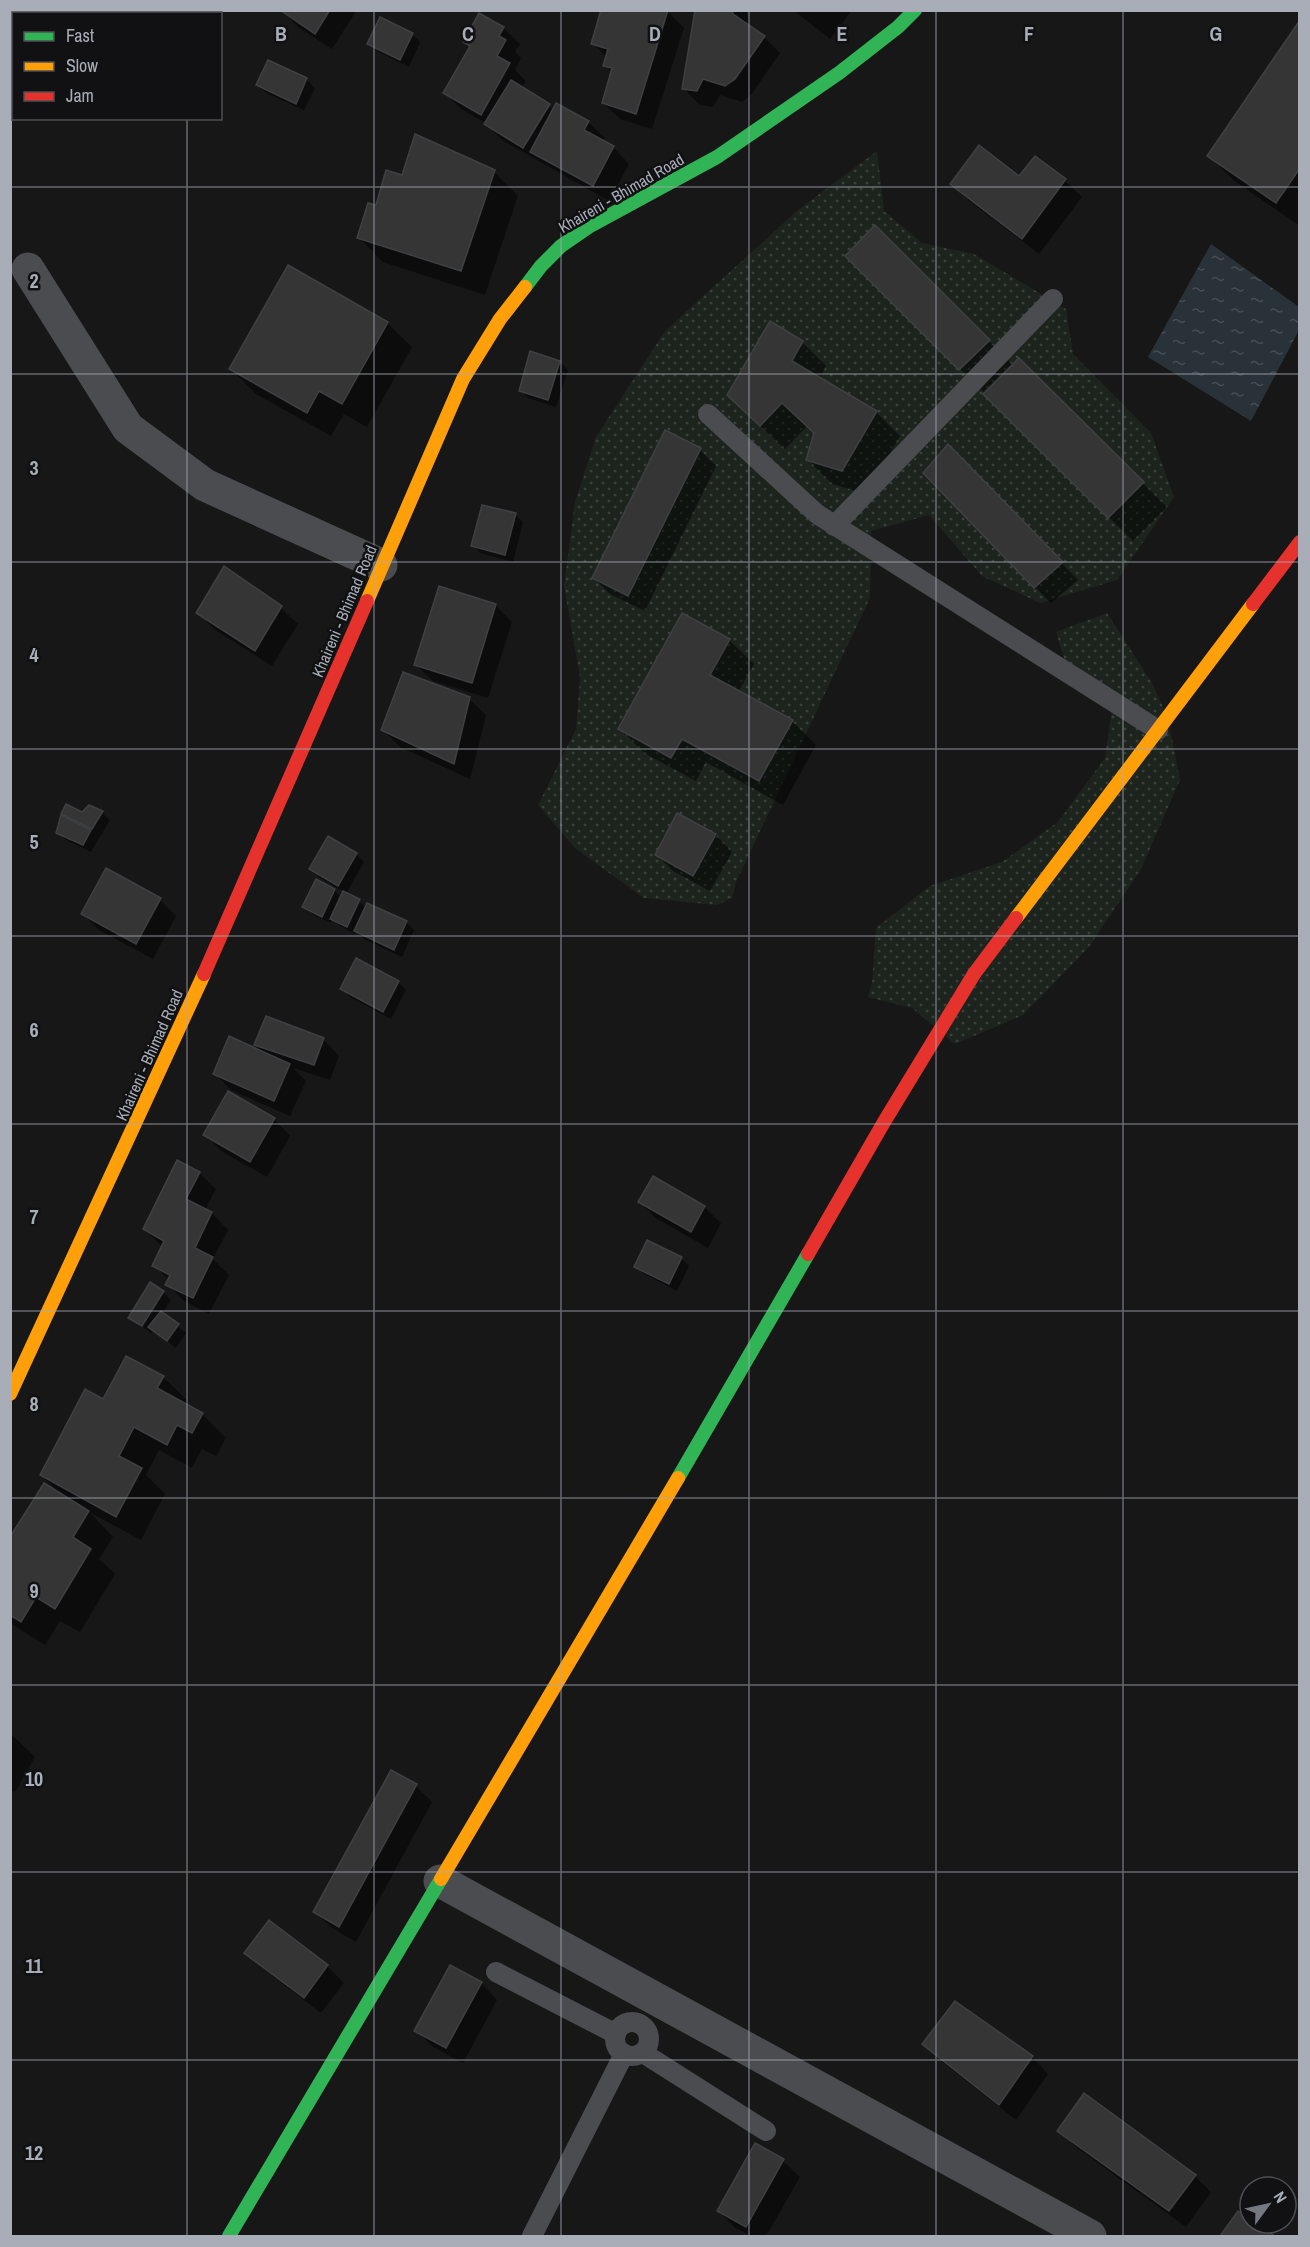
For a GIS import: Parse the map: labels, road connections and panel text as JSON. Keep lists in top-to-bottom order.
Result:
{
  "streets": {
    "street": ["Khaireni - Bhimad Road"]
  },
  "legend": ["Fast", "Slow", "Jam"],
  "north": "top right",
  "grid": {
    "columns": [
      "B",
      "C",
      "D",
      "E",
      "F",
      "G"
    ],
    "rows": [
      "2",
      "3",
      "4",
      "5",
      "6",
      "7",
      "8",
      "9",
      "10",
      "11",
      "12"
    ]
  }
}
